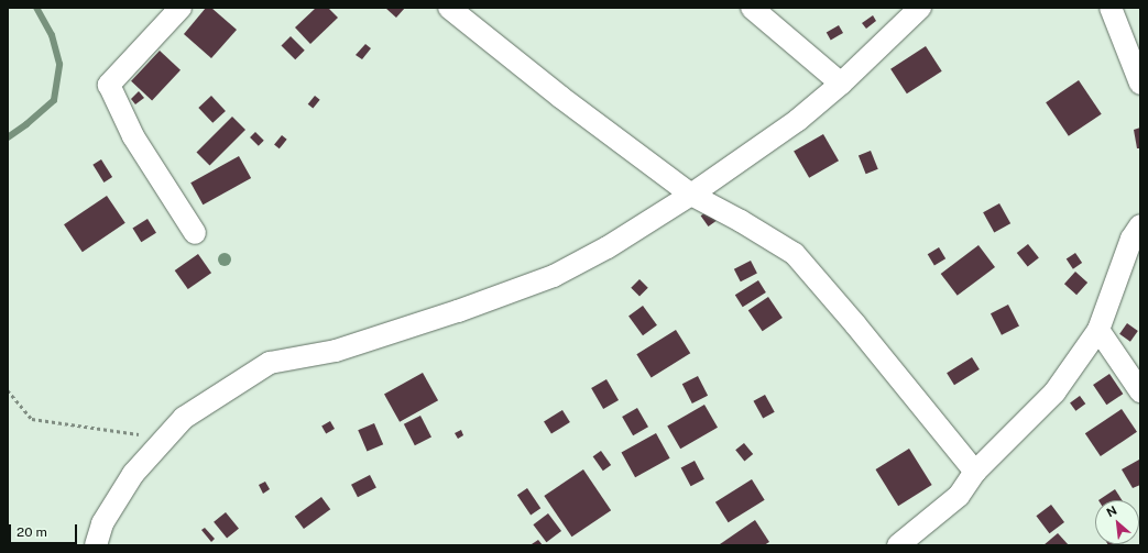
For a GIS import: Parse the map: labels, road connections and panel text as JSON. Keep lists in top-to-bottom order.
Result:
{
  "scale_bar": "20 m",
  "north": "top left"
}
